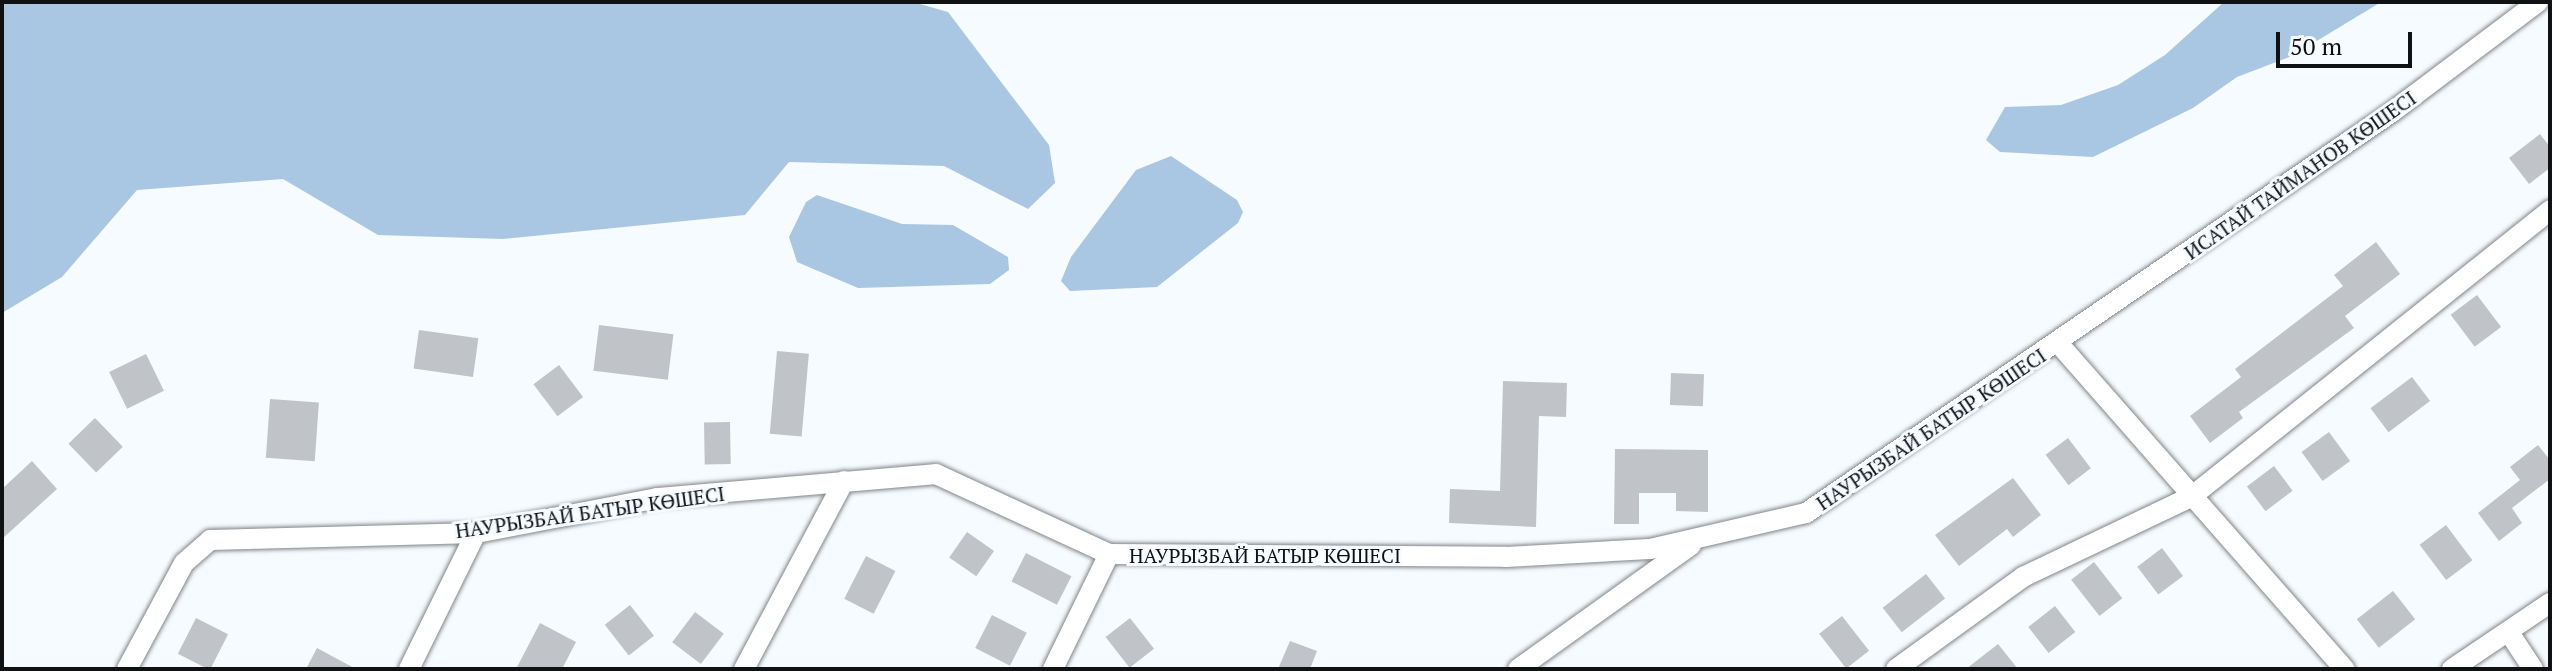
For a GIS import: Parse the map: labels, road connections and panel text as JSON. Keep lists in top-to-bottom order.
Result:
{
  "streets": {
    "street": ["ИСАТАЙ ТАЙМАНОВ КӨШЕСІ", "НАУРЫЗБАЙ БАТЫР КӨШЕСІ"]
  },
  "crossings": [
    ["ИСАТАЙ ТАЙМАНОВ КӨШЕСІ", "НАУРЫЗБАЙ БАТЫР КӨШЕСІ"]
  ],
  "scale_bar": "50 m"
}
